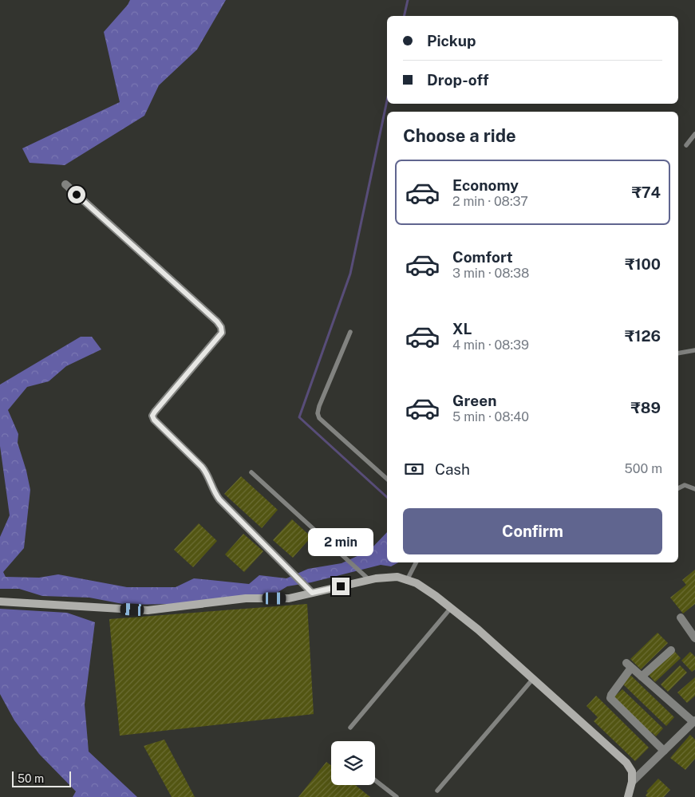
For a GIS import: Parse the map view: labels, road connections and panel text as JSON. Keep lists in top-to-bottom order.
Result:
{
  "scale_bar": "50 m",
  "page": {
    "banner": ["Pickup", "Drop-off"],
    "heading": "Choose a ride",
    "list": [
      {
        "name": "Economy",
        "note": "2 min · 08:37",
        "value": "₹74"
      },
      {
        "name": "Comfort",
        "note": "3 min · 08:38",
        "value": "₹100"
      },
      {
        "name": "XL",
        "note": "4 min · 08:39",
        "value": "₹126"
      },
      {
        "name": "Green",
        "note": "5 min · 08:40",
        "value": "₹89"
      }
    ],
    "pay": ["Cash", "500 m"],
    "buttons": "Confirm",
    "bubble": "2 min",
    "scale": "50 m"
  }
}
